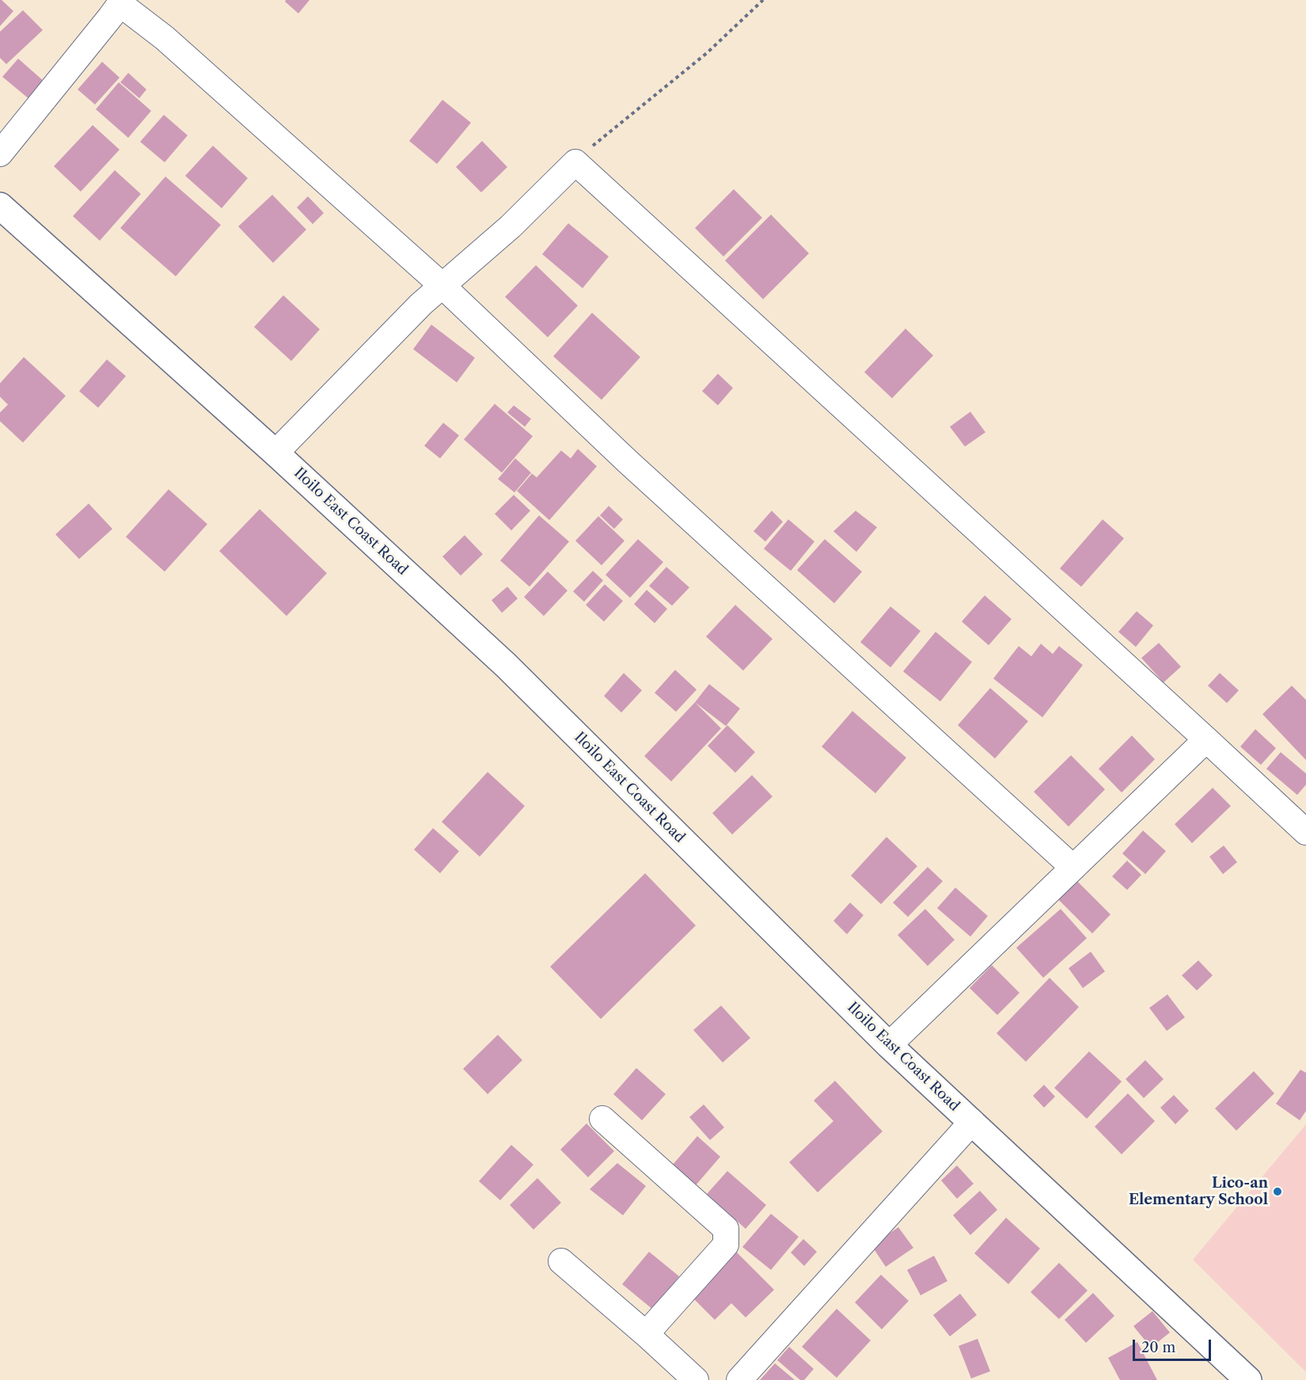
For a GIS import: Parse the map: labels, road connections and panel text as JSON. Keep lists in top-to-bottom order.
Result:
{
  "streets": {
    "main road": ["Iloilo East Coast Road"]
  },
  "places": ["Lico-an Elementary School"],
  "scale_bar": "20 m"
}
